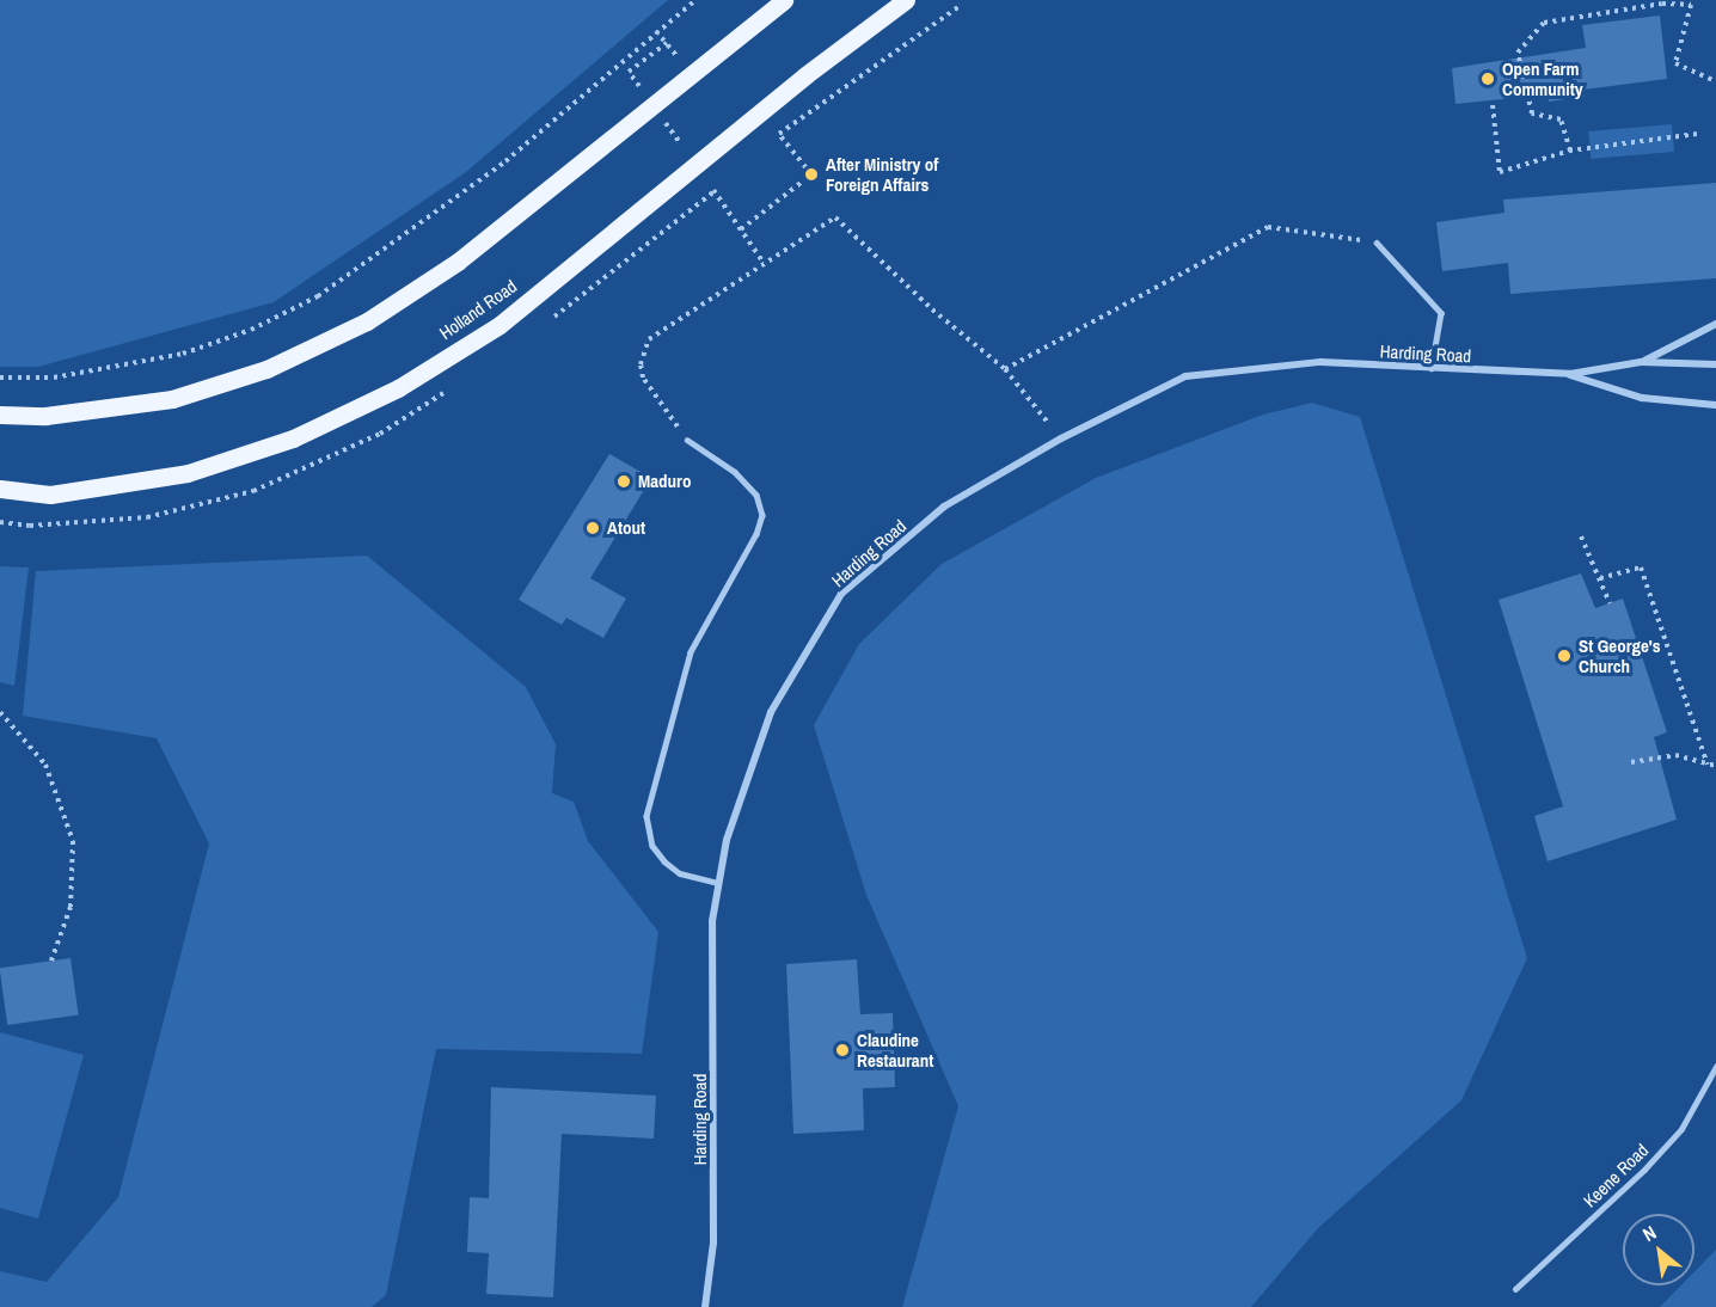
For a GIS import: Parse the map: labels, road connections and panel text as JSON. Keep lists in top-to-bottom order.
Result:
{
  "streets": {
    "main road": ["Holland Road"],
    "street": ["Harding Road"],
    "lane": ["Keene Road"]
  },
  "places": [
    "Open Farm Community",
    "After Ministry of Foreign Affairs",
    "Maduro",
    "Atout",
    "St George's Church",
    "Claudine Restaurant"
  ],
  "north": "top left"
}
